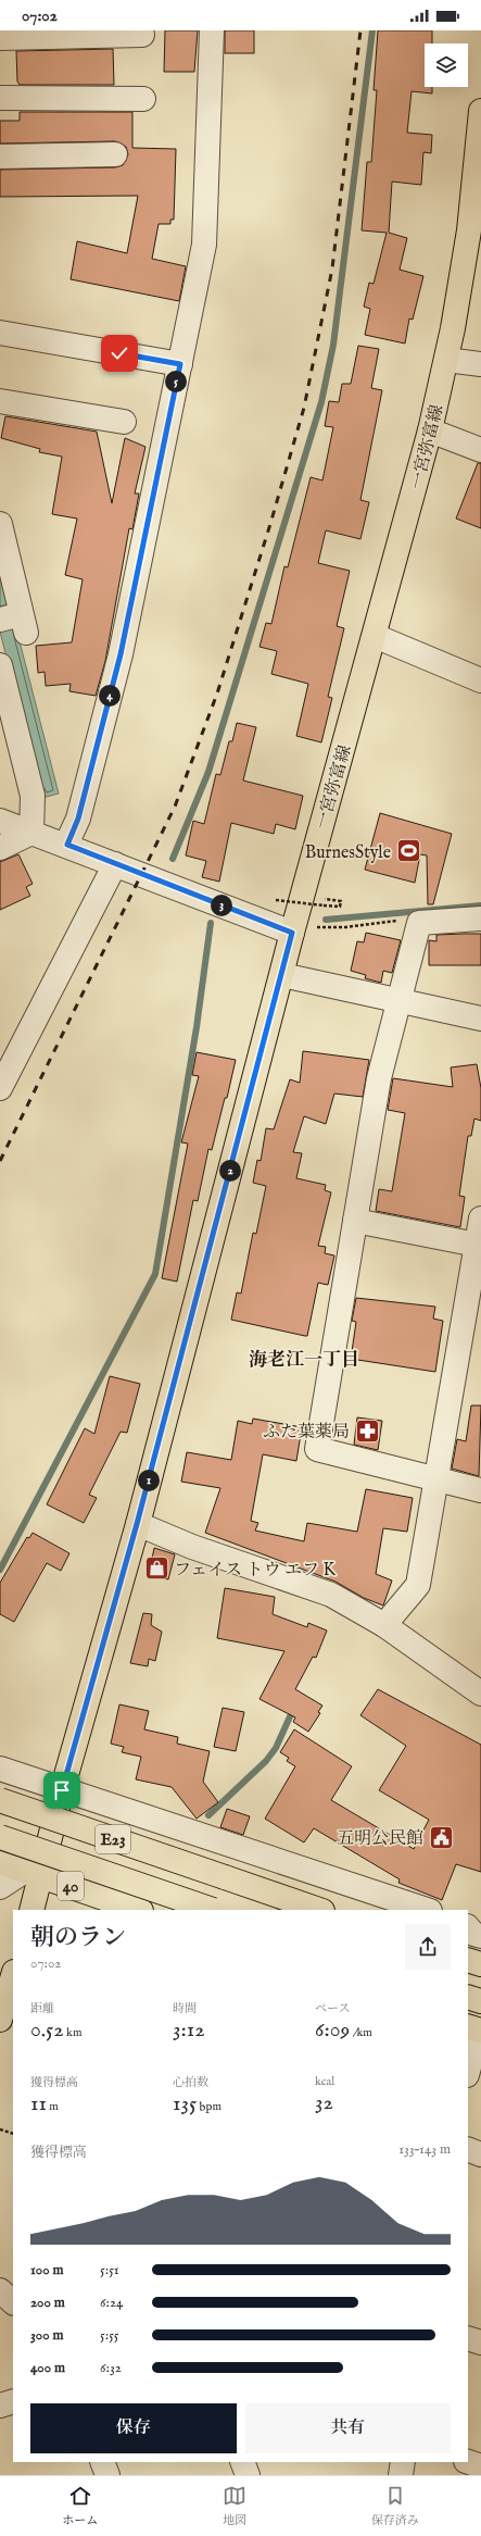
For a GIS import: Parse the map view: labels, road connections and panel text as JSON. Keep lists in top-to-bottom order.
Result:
{
  "streets": {
    "main road": ["一宮弥富線", "E23", "40"]
  },
  "crossings": [
    ["一宮弥富線", "40"]
  ],
  "districts": ["海老江一丁目"],
  "places": {
    "sports": ["BurnesStyle"],
    "pharmacy": ["ふた葉薬局"],
    "shop": ["フェイス トウ エフ K"],
    "public building": ["五明公民館"]
  },
  "page": {
    "status": "07:02",
    "pins": [
      "5",
      "4",
      "3",
      "2",
      "1"
    ],
    "heading": ["朝のラン", "07:02"],
    "stats": [
      ["距離", "0.52 km"],
      ["時間", "3:12"],
      ["ペース", "6:09 /km"],
      ["獲得標高", "11 m"],
      ["心拍数", "135 bpm"],
      ["kcal", "32"]
    ],
    "chart": ["獲得標高", "133–143 m"],
    "list": [
      {
        "name": "100 m",
        "note": "5:51"
      },
      {
        "name": "200 m",
        "note": "6:24"
      },
      {
        "name": "300 m",
        "note": "5:55"
      },
      {
        "name": "400 m",
        "note": "6:32"
      }
    ],
    "buttons": ["保存", "共有"],
    "tabs": ["ホーム", "地図", "保存済み"]
  }
}
